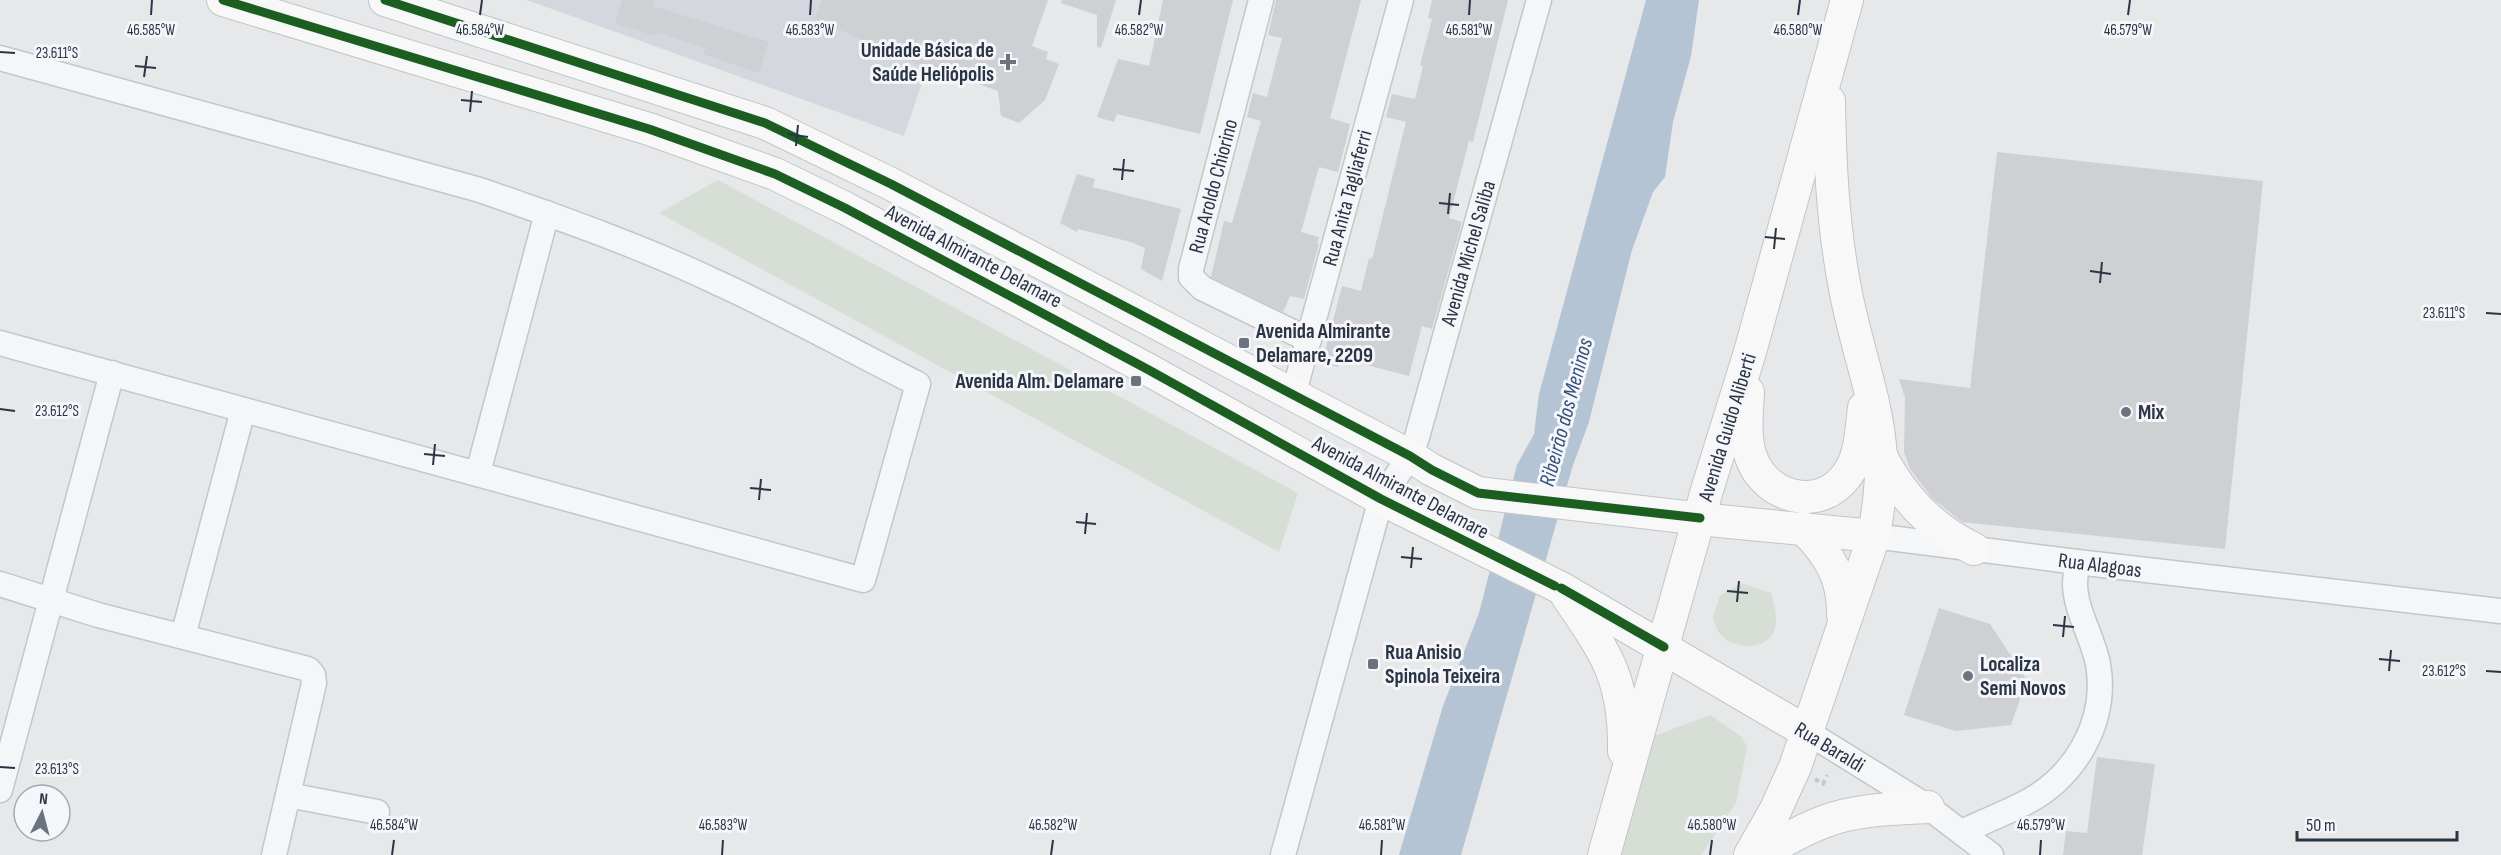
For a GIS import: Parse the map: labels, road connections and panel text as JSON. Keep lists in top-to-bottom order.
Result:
{
  "streets": {
    "main road": [
      "Avenida Almirante Delamare",
      "Avenida Guido Aliberti",
      "Rua Alagoas",
      "Rua Baraldi"
    ],
    "street": ["Rua Aroldo Chiorino", "Rua Anita Tagliaferri", "Avenida Michel Saliba"]
  },
  "crossings": [
    ["Rua Aroldo Chiorino", "Rua Anita Tagliaferri"],
    ["Rua Anita Tagliaferri", "Avenida Almirante Delamare"],
    ["Avenida Michel Saliba", "Avenida Almirante Delamare"],
    ["Avenida Almirante Delamare", "Avenida Guido Aliberti"],
    ["Avenida Almirante Delamare", "Rua Alagoas"],
    ["Avenida Almirante Delamare", "Rua Baraldi"],
    ["Avenida Guido Aliberti", "Rua Alagoas"],
    ["Avenida Guido Aliberti", "Rua Baraldi"]
  ],
  "water": ["Ribeirão dos Meninos"],
  "places": {
    "health": ["Unidade Básica de Saúde Heliópolis"],
    "transit": ["Avenida Almirante Delamare, 2209", "Avenida Alm. Delamare", "Rua Anisio Spinola Teixeira"],
    "other": ["Mix", "Localiza Semi Novos"]
  },
  "scale_bar": "50 m",
  "north": "top",
  "coordinates": [
    "46.585°W",
    "46.584°W",
    "46.583°W",
    "46.582°W",
    "46.581°W",
    "46.580°W",
    "46.579°W",
    "23.611°S",
    "23.612°S",
    "23.613°S"
  ]
}
